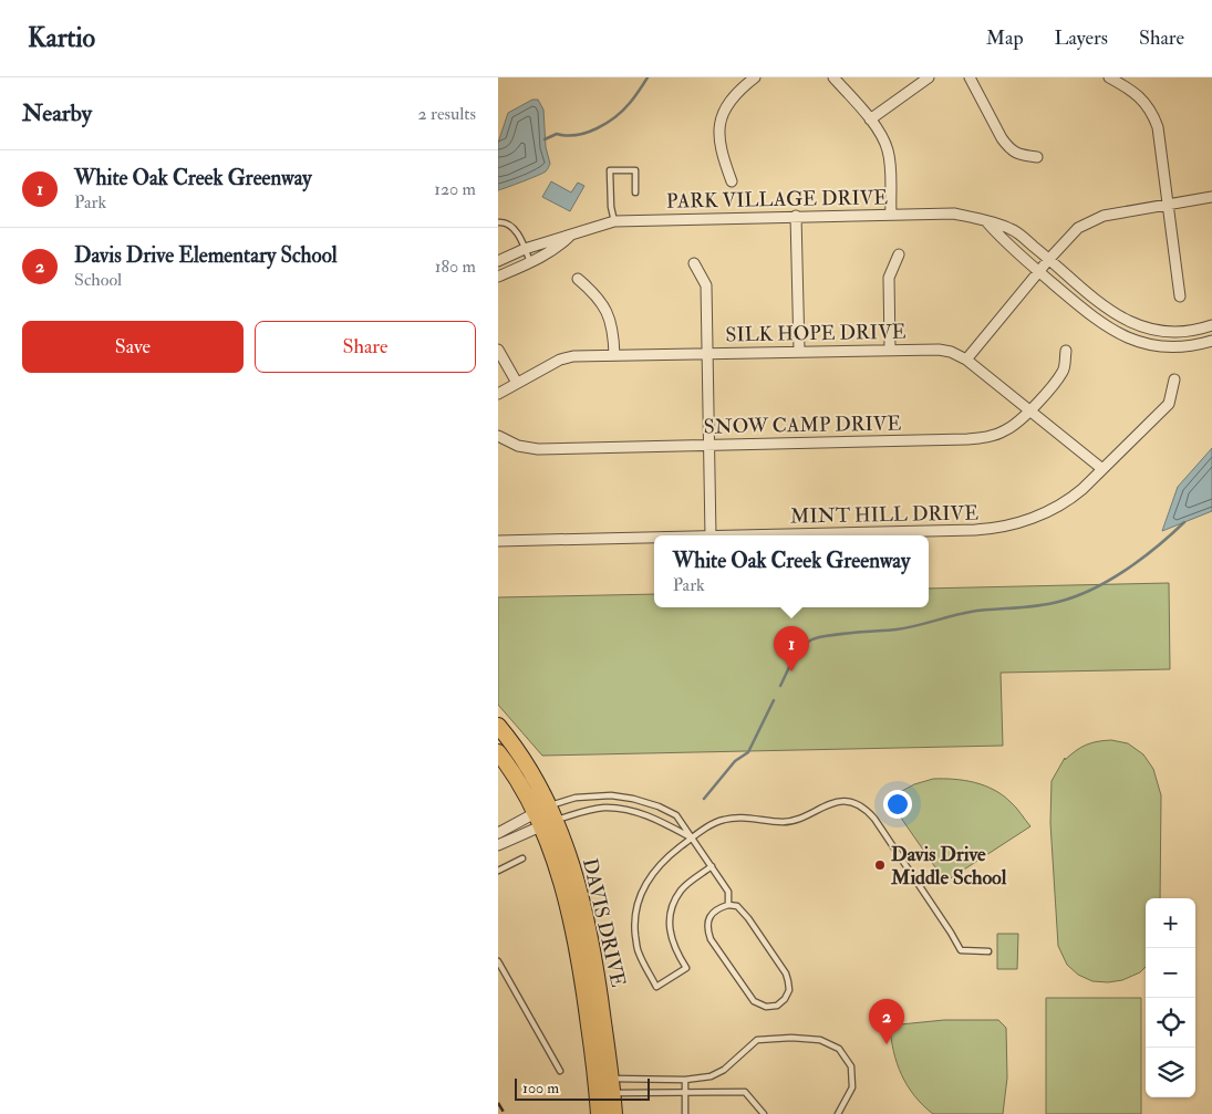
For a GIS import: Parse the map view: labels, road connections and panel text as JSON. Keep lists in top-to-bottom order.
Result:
{
  "streets": {
    "main road": ["DAVIS DRIVE"],
    "street": [
      "PARK VILLAGE DRIVE",
      "SILK HOPE DRIVE",
      "SNOW CAMP DRIVE",
      "MINT HILL DRIVE"
    ]
  },
  "crossings": [
    ["SILK HOPE DRIVE", "SNOW CAMP DRIVE"],
    ["SILK HOPE DRIVE", "MINT HILL DRIVE"]
  ],
  "places": ["Davis Drive Middle School"],
  "scale_bar": "100 m",
  "page": {
    "header": "Kartio",
    "nav": ["Map", "Layers", "Share"],
    "heading": ["Nearby", "2 results"],
    "list": [
      {
        "mark": "1",
        "name": "White Oak Creek Greenway",
        "note": "Park",
        "value": "120 m"
      },
      {
        "mark": "2",
        "name": "Davis Drive Elementary School",
        "note": "School",
        "value": "180 m"
      }
    ],
    "buttons": ["Save", "Share"],
    "popup": ["White Oak Creek Greenway", "Park"],
    "pins": ["1", "2"],
    "map_buttons": ["+", "−"],
    "scale": "100 m"
  }
}
